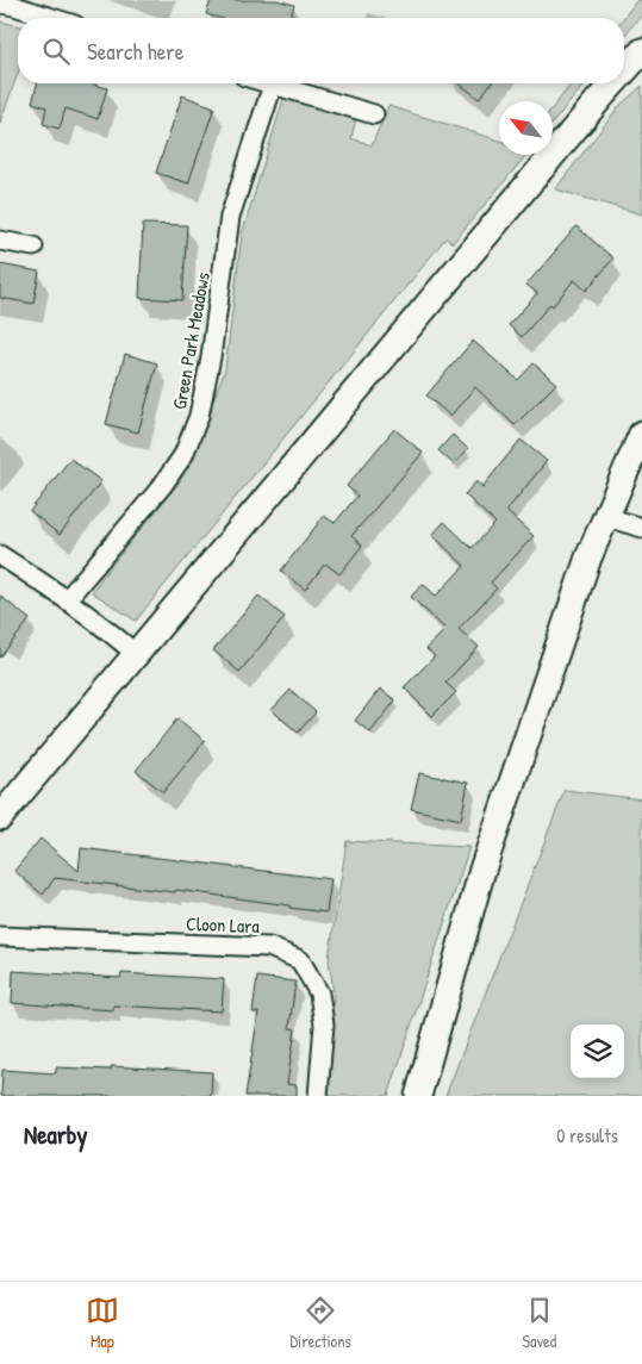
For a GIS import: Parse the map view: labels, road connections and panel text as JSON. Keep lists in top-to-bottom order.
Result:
{
  "streets": {
    "street": ["Green Park Meadows", "Cloon Lara"]
  },
  "north": "top left",
  "page": {
    "search": "Search here",
    "heading": ["Nearby", "0 results"],
    "nav": ["Map", "Directions", "Saved"]
  }
}
